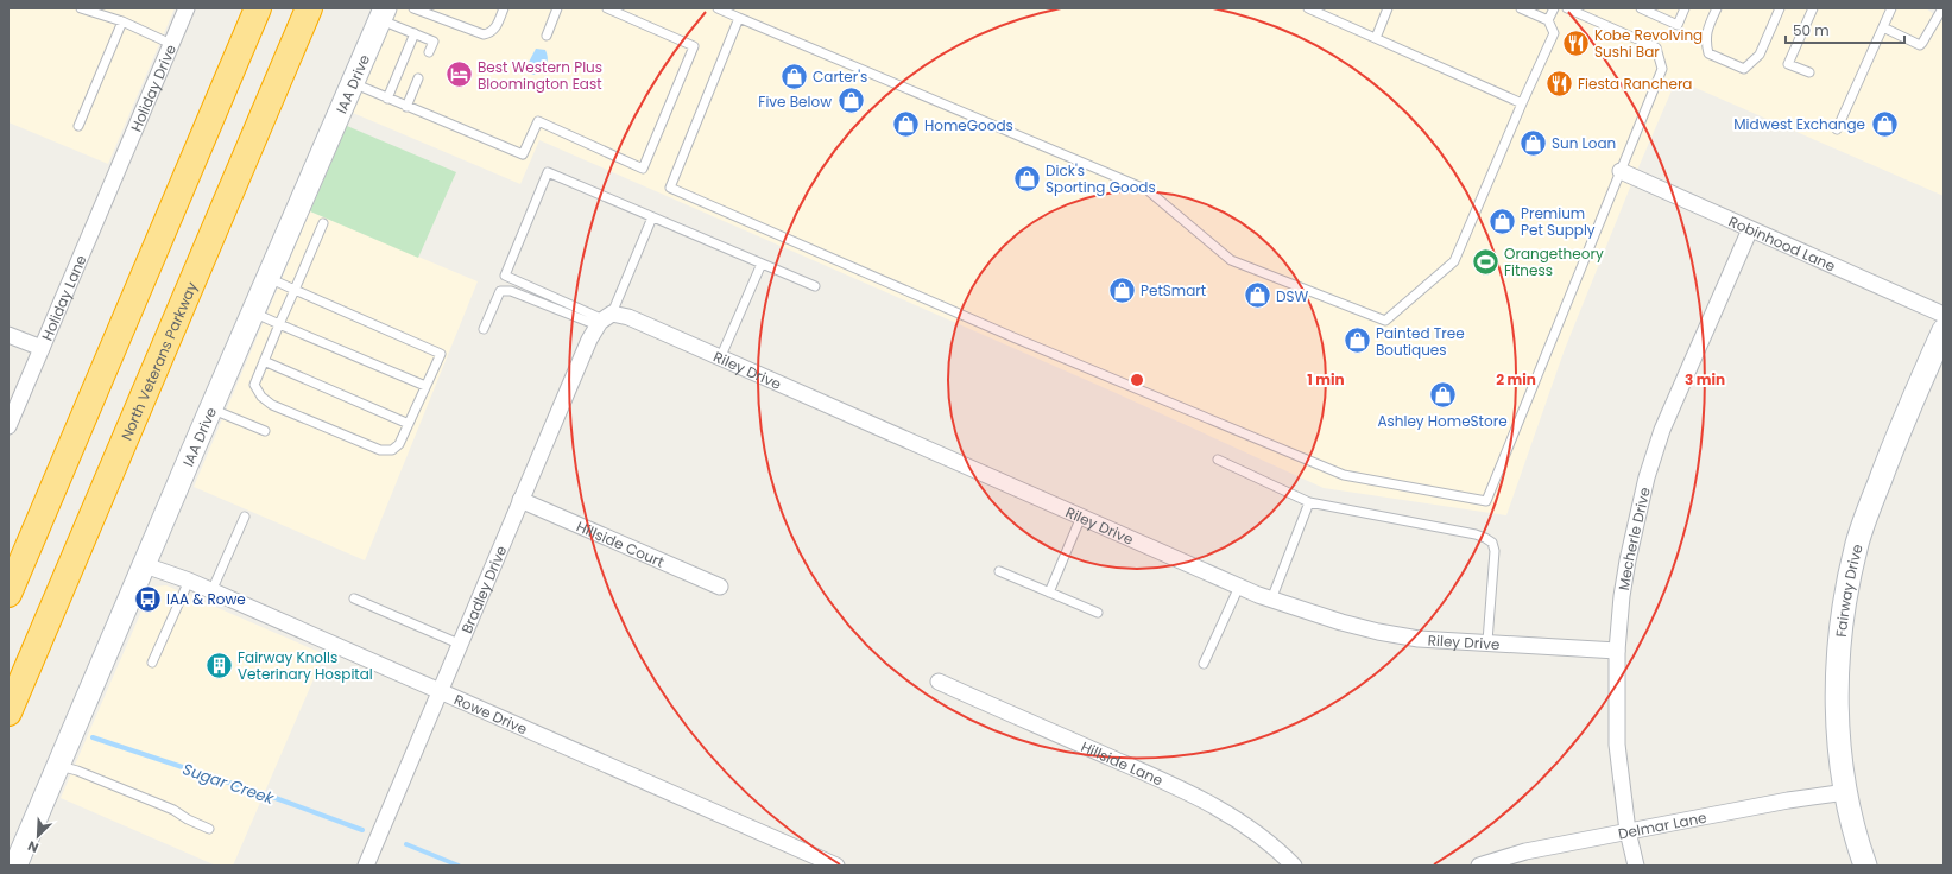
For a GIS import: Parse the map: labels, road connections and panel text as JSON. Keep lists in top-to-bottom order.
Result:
{
  "streets": {
    "highway": ["North Veterans Parkway"],
    "street": [
      "IAA Drive",
      "Holiday Drive",
      "Robinhood Lane",
      "Holiday Lane",
      "Riley Drive",
      "Mecherle Drive",
      "Hillside Court",
      "Bradley Drive",
      "Fairway Drive",
      "Rowe Drive",
      "Hillside Lane",
      "Delmar Lane"
    ]
  },
  "crossings": [
    ["IAA Drive", "Rowe Drive"],
    ["Holiday Drive", "Holiday Lane"],
    ["Robinhood Lane", "Mecherle Drive"],
    ["Riley Drive", "Mecherle Drive"],
    ["Riley Drive", "Bradley Drive"],
    ["Mecherle Drive", "Delmar Lane"],
    ["Hillside Court", "Bradley Drive"],
    ["Bradley Drive", "Rowe Drive"],
    ["Fairway Drive", "Delmar Lane"]
  ],
  "water": ["Sugar Creek"],
  "places": {
    "restaurant": ["Kobe Revolving Sushi Bar", "Fiesta Ranchera"],
    "hotel": ["Best Western Plus Bloomington East"],
    "shop": [
      "Carter's",
      "Five Below",
      "Midwest Exchange",
      "HomeGoods",
      "Sun Loan",
      "Dick's Sporting Goods",
      "Premium Pet Supply",
      "PetSmart",
      "DSW",
      "Painted Tree Boutiques",
      "Ashley HomeStore"
    ],
    "sports": ["Orangetheory Fitness"],
    "bus stop": ["IAA & Rowe"],
    "building": ["Fairway Knolls Veterinary Hospital"]
  },
  "scale_bar": "50 m",
  "north": "bottom left",
  "rings": ["1 min", "2 min", "3 min"]
}
